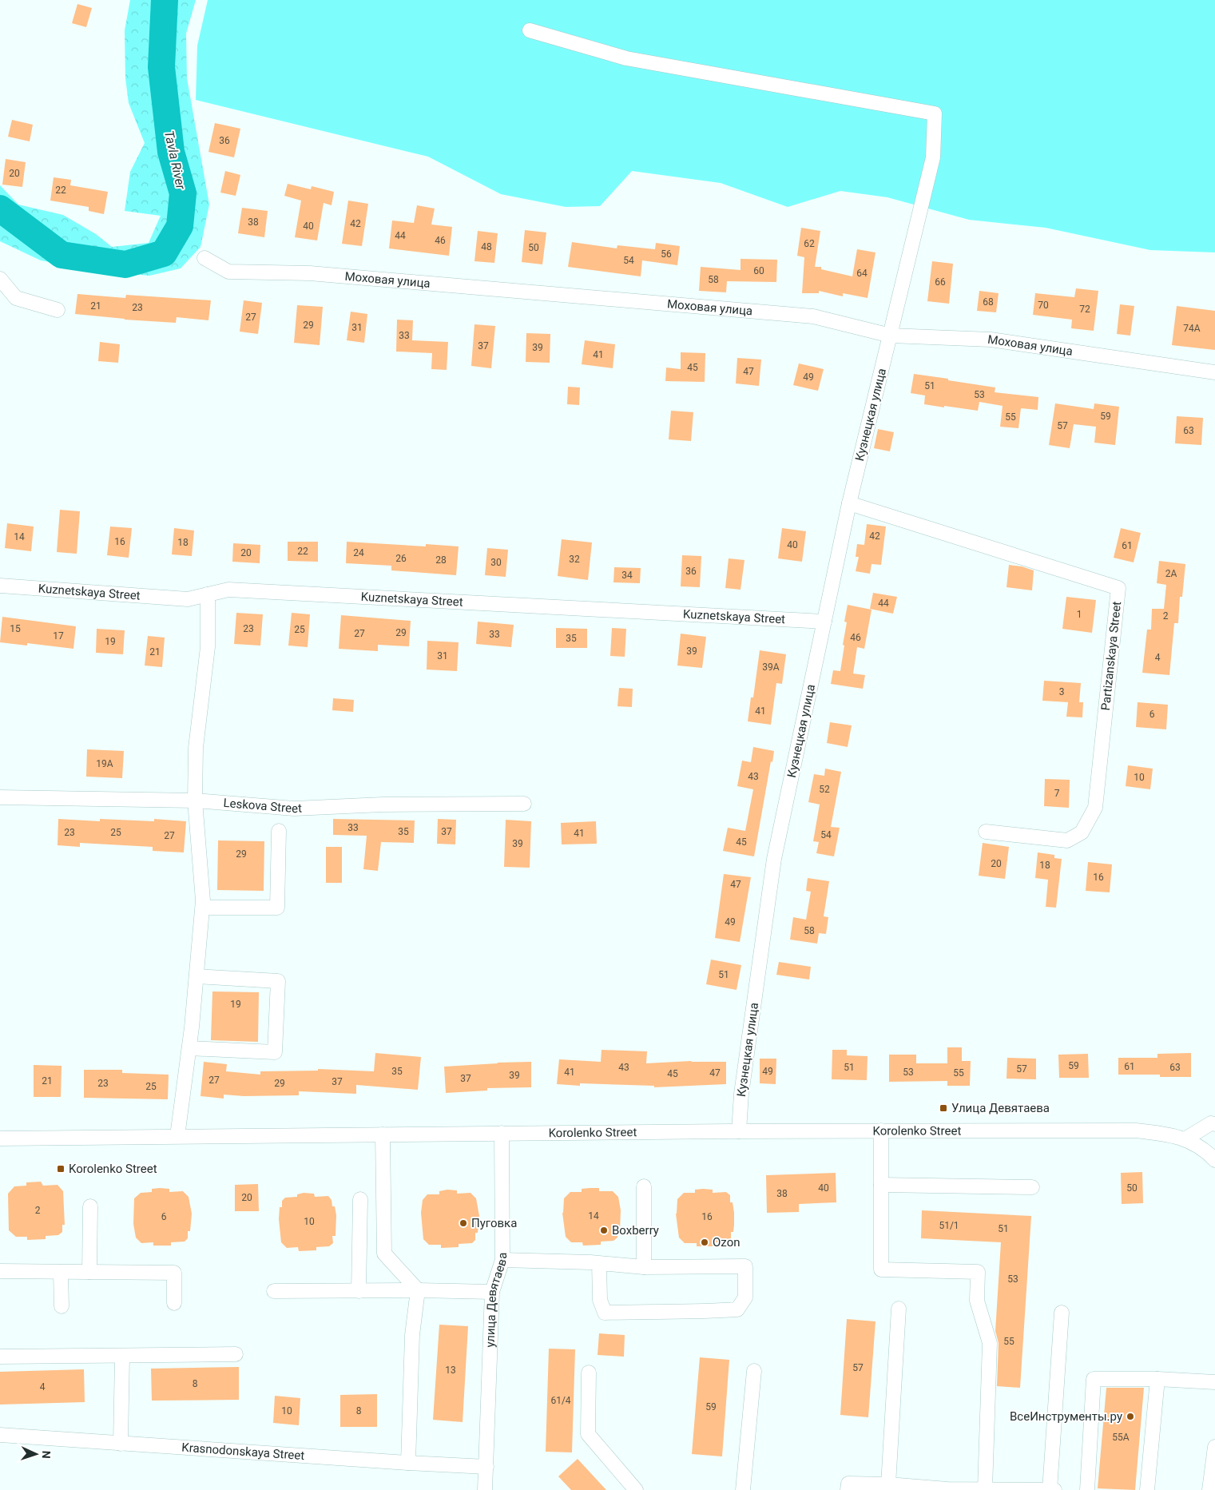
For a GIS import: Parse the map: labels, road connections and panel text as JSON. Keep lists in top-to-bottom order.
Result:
{
  "streets": {
    "street": [
      "Моховая улица",
      "Кузнецкая улица",
      "Kuznetskaya Street",
      "Partizanskaya Street",
      "Leskova Street",
      "Korolenko Street",
      "улица Девятаева",
      "Krasnodonskaya Street"
    ]
  },
  "crossings": [
    ["Моховая улица", "Кузнецкая улица"],
    ["Кузнецкая улица", "Kuznetskaya Street"],
    ["Кузнецкая улица", "Partizanskaya Street"],
    ["Кузнецкая улица", "Korolenko Street"],
    ["Korolenko Street", "улица Девятаева"],
    ["улица Девятаева", "Krasnodonskaya Street"]
  ],
  "water": ["Tavla River"],
  "places": {
    "transit": ["Улица Девятаева", "Korolenko Street"],
    "other": [
      "Пуговка",
      "Boxberry",
      "Ozon",
      "ВсеИнструменты.ру"
    ]
  },
  "house_numbers": [
    "36",
    "20",
    "22",
    "38",
    "42",
    "40",
    "44",
    "46",
    "62",
    "48",
    "50",
    "56",
    "54",
    "60",
    "64",
    "58",
    "66",
    "68",
    "70",
    "21",
    "23",
    "72",
    "27",
    "29",
    "31",
    "74А",
    "33",
    "37",
    "39",
    "41",
    "45",
    "47",
    "49",
    "51",
    "53",
    "59",
    "55",
    "57",
    "63",
    "42",
    "14",
    "16",
    "18",
    "40",
    "61",
    "22",
    "20",
    "24",
    "26",
    "32",
    "28",
    "30",
    "36",
    "2А",
    "34",
    "44",
    "1",
    "2",
    "15",
    "23",
    "25",
    "29",
    "27",
    "33",
    "17",
    "46",
    "35",
    "19",
    "39",
    "21",
    "31",
    "4",
    "39А",
    "3",
    "41",
    "6",
    "19А",
    "43",
    "10",
    "52",
    "7",
    "33",
    "35",
    "37",
    "23",
    "25",
    "41",
    "54",
    "27",
    "45",
    "39",
    "29",
    "20",
    "18",
    "16",
    "47",
    "49",
    "58",
    "51",
    "19",
    "59",
    "61",
    "43",
    "51",
    "63",
    "57",
    "35",
    "49",
    "41",
    "53",
    "47",
    "55",
    "45",
    "39",
    "37",
    "27",
    "21",
    "37",
    "23",
    "29",
    "25",
    "40",
    "50",
    "38",
    "20",
    "2",
    "14",
    "6",
    "16",
    "10",
    "51/1",
    "51",
    "53",
    "55",
    "57",
    "13",
    "8",
    "4",
    "61/4",
    "59",
    "10",
    "8",
    "55А"
  ],
  "north": "right"
}
